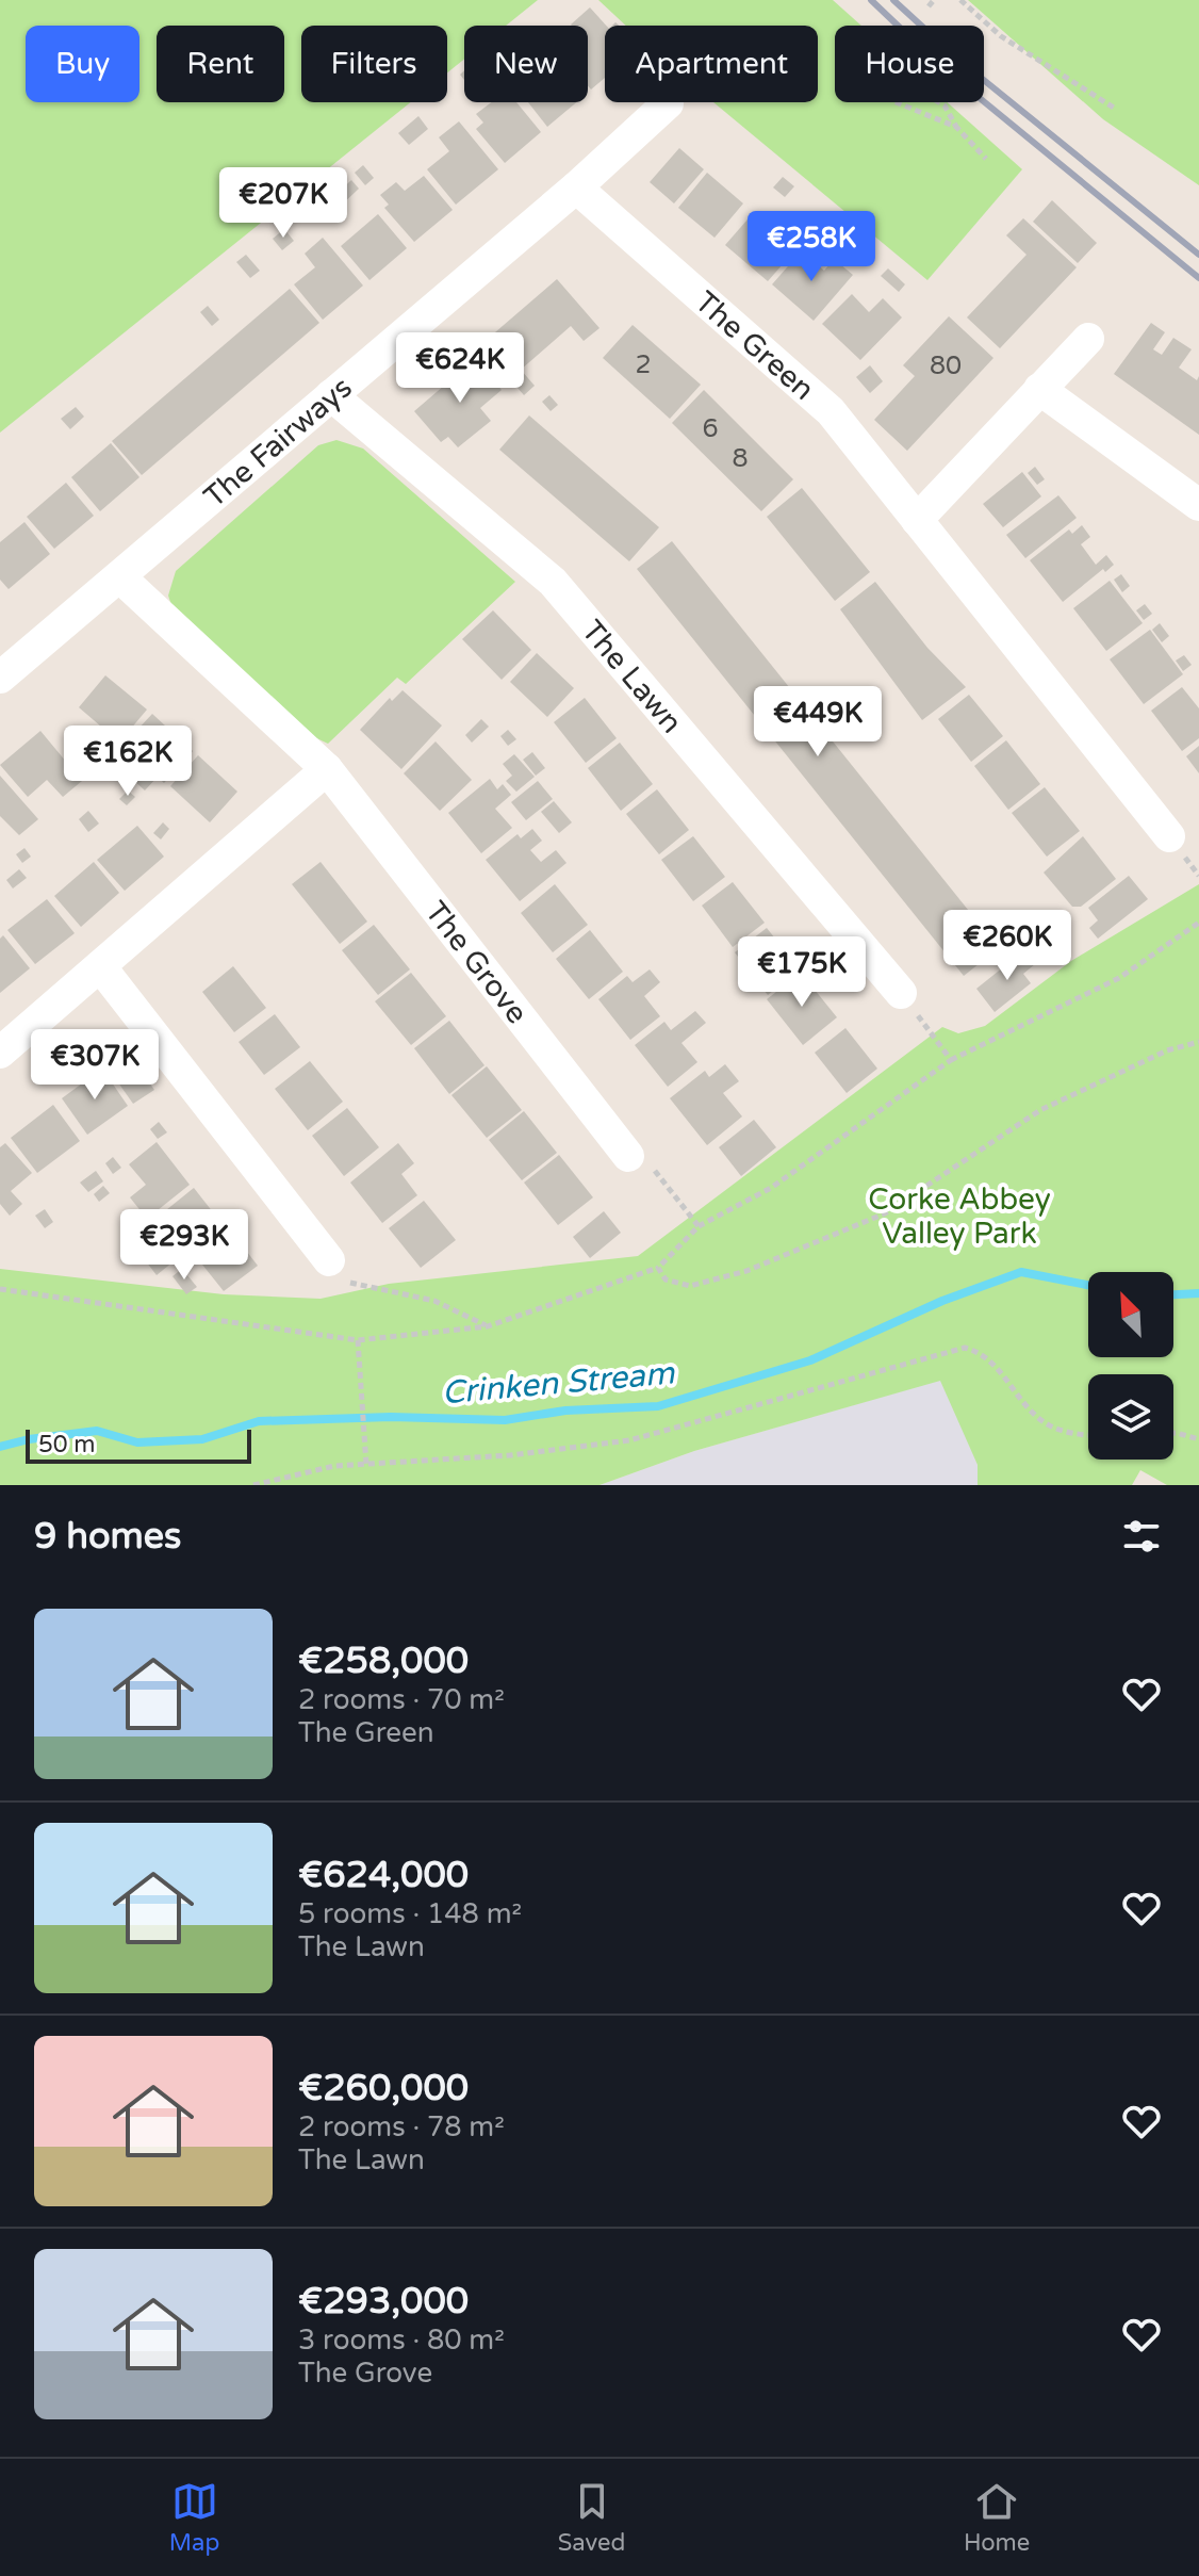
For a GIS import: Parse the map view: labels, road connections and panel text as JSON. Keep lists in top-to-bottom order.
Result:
{
  "streets": {
    "street": [
      "The Green",
      "The Fairways",
      "The Lawn",
      "The Grove"
    ]
  },
  "crossings": [
    ["The Green", "The Fairways"],
    ["The Fairways", "The Lawn"],
    ["The Fairways", "The Grove"]
  ],
  "water": ["Crinken Stream"],
  "parks": ["Corke Abbey Valley Park"],
  "house_numbers": [
    "2",
    "80",
    "6",
    "8"
  ],
  "scale_bar": "50 m",
  "north": "top left",
  "page": {
    "chip": [
      "Buy",
      "Rent",
      "Filters",
      "New",
      "Apartment",
      "House"
    ],
    "price": [
      "€207K",
      "€258K",
      "€624K",
      "€449K",
      "€162K",
      "€260K",
      "€175K",
      "€307K",
      "€293K"
    ],
    "scale": "50 m",
    "heading": "9 homes",
    "list": [
      {
        "name": "€258,000",
        "note": "2 rooms · 70 m² · The Green"
      },
      {
        "name": "€624,000",
        "note": "5 rooms · 148 m² · The Lawn"
      },
      {
        "name": "€260,000",
        "note": "2 rooms · 78 m² · The Lawn"
      },
      {
        "name": "€293,000",
        "note": "3 rooms · 80 m² · The Grove"
      }
    ],
    "tabs": ["Map", "Saved", "Home"]
  }
}
